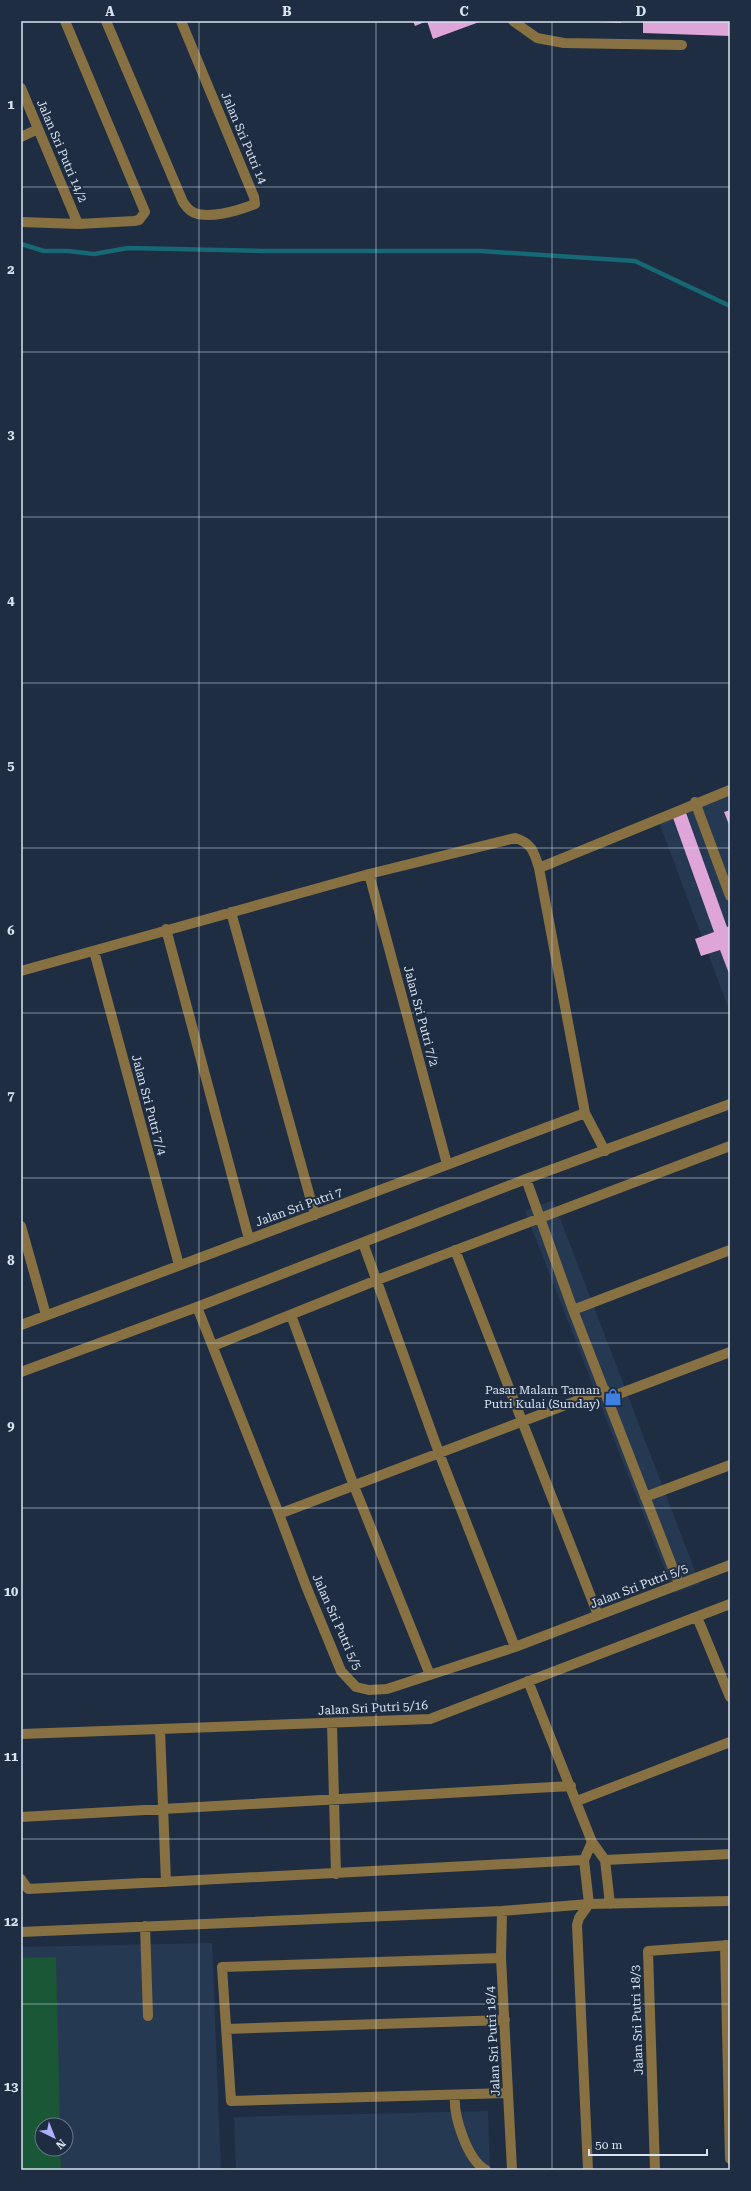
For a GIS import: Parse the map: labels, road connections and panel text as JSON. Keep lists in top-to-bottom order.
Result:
{
  "streets": {
    "street": [
      "Jalan Sri Putri 14",
      "Jalan Sri Putri 14/2",
      "Jalan Sri Putri 7/2",
      "Jalan Sri Putri 7/4",
      "Jalan Sri Putri 7",
      "Jalan Sri Putri 5/5",
      "Jalan Sri Putri 5/16",
      "Jalan Sri Putri 18/3",
      "Jalan Sri Putri 18/4"
    ]
  },
  "crossings": [
    ["Jalan Sri Putri 7/2", "Jalan Sri Putri 7"],
    ["Jalan Sri Putri 7/4", "Jalan Sri Putri 7"]
  ],
  "places": {
    "shop": ["Pasar Malam Taman Putri Kulai (Sunday)"]
  },
  "scale_bar": "50 m",
  "north": "bottom right",
  "grid": {
    "columns": [
      "A",
      "B",
      "C",
      "D"
    ],
    "rows": [
      "1",
      "2",
      "3",
      "4",
      "5",
      "6",
      "7",
      "8",
      "9",
      "10",
      "11",
      "12",
      "13"
    ]
  }
}
